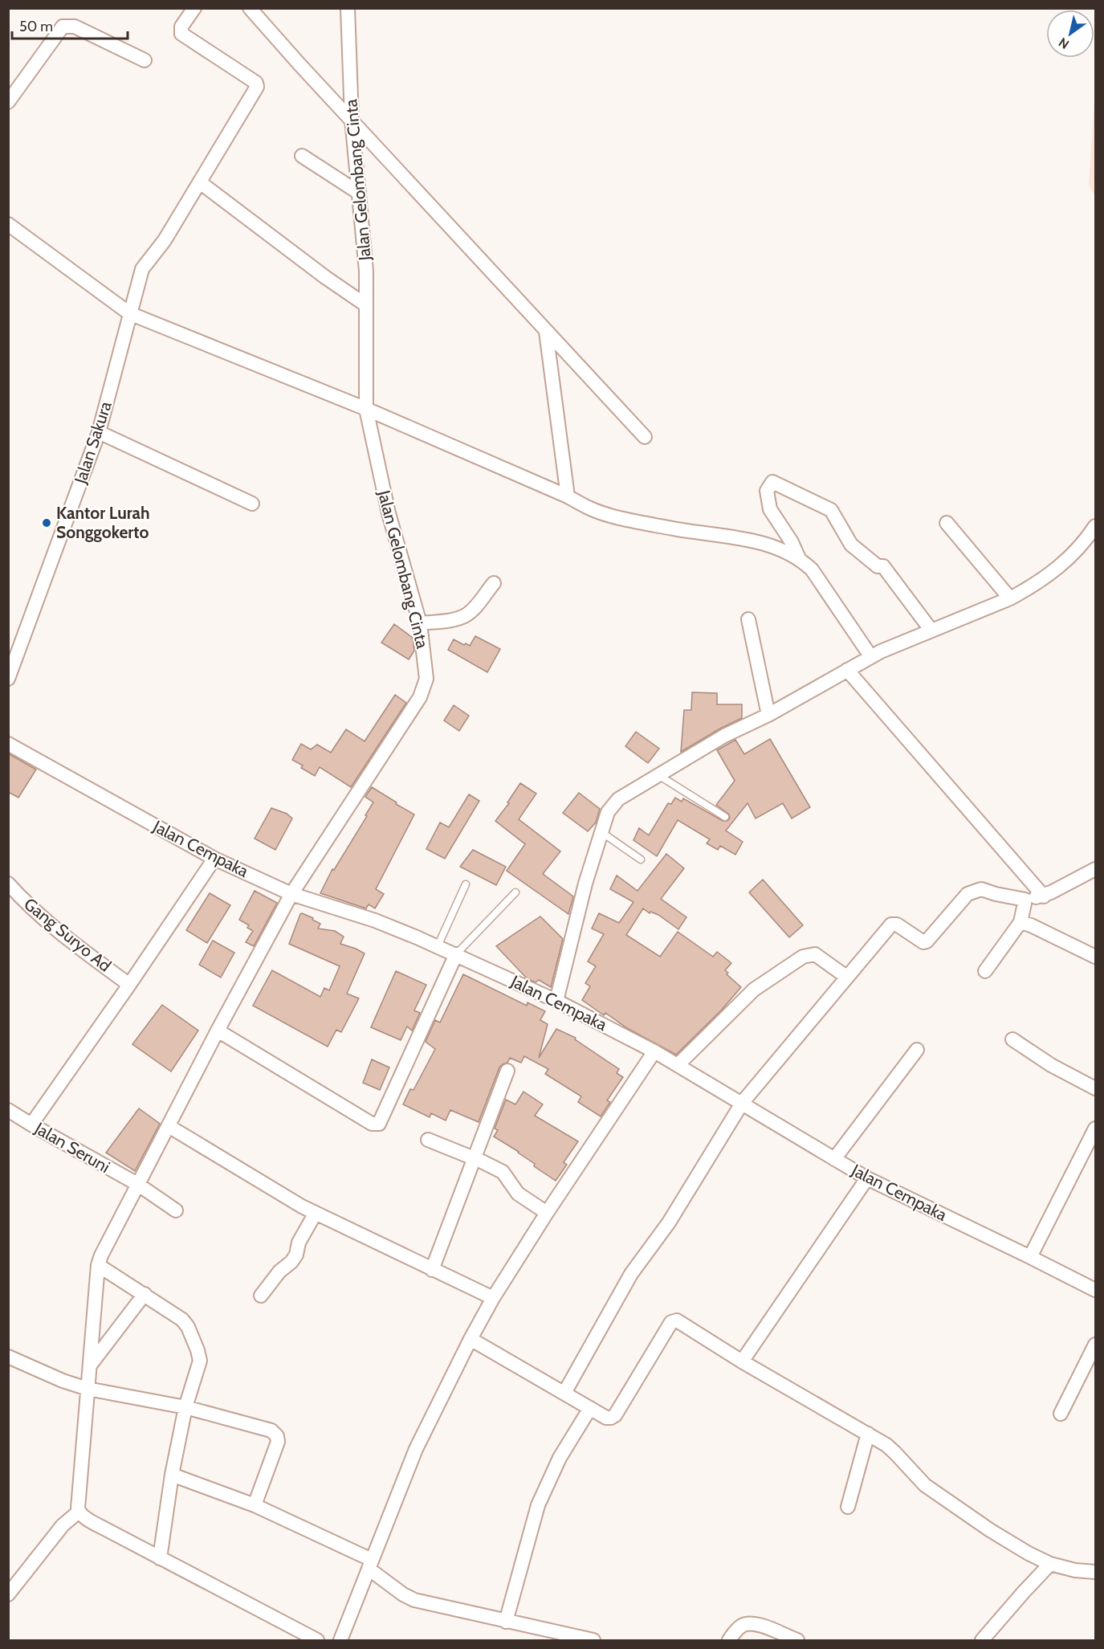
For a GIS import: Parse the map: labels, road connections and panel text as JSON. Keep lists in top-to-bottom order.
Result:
{
  "streets": {
    "street": [
      "Jalan Gelombang Cinta",
      "Jalan Sakura",
      "Jalan Cempaka",
      "Gang Suryo Ad",
      "Jalan Seruni"
    ]
  },
  "crossings": [
    ["Jalan Gelombang Cinta", "Jalan Cempaka"],
    ["Jalan Gelombang Cinta", "Jalan Seruni"]
  ],
  "places": ["Kantor Lurah Songgokerto"],
  "scale_bar": "50 m",
  "north": "bottom left"
}
